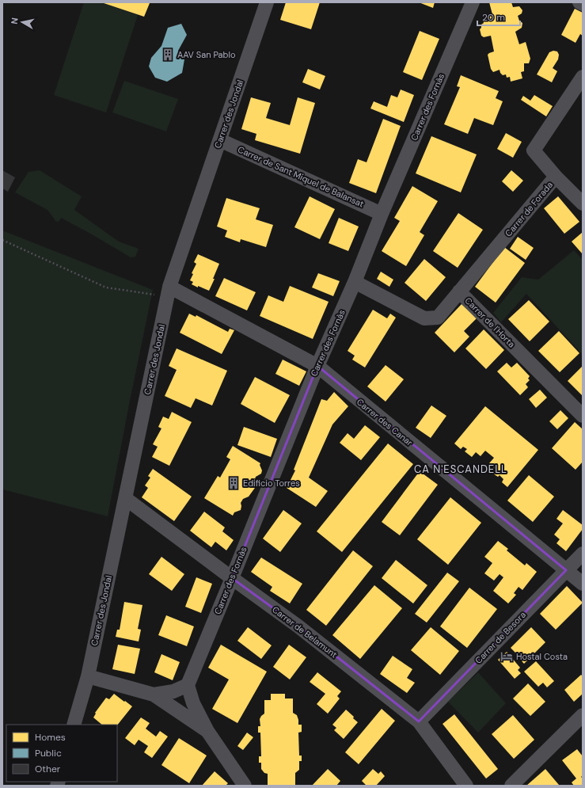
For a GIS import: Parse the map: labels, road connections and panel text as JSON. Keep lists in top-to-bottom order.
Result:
{
  "streets": {
    "street": [
      "Carrer des Fornàs",
      "Carrer des Jondal",
      "Carrer de Sant Miquel de Balansat",
      "Carrer de Forada",
      "Carrer de l'Horta",
      "Carrer des Canar",
      "Carrer de Belamunt",
      "Carrer de Besora"
    ]
  },
  "crossings": [
    ["Carrer des Fornàs", "Carrer de Sant Miquel de Balansat"],
    ["Carrer des Fornàs", "Carrer de l'Horta"],
    ["Carrer des Fornàs", "Carrer des Canar"],
    ["Carrer des Fornàs", "Carrer de Belamunt"],
    ["Carrer des Jondal", "Carrer de Sant Miquel de Balansat"],
    ["Carrer des Jondal", "Carrer des Canar"],
    ["Carrer des Jondal", "Carrer de Belamunt"],
    ["Carrer de Forada", "Carrer de l'Horta"],
    ["Carrer des Canar", "Carrer de Besora"],
    ["Carrer de Belamunt", "Carrer de Besora"]
  ],
  "districts": ["CA N'ESCANDELL"],
  "places": {
    "building": ["AAV San Pablo", "Edificio Torres"],
    "hotel": ["Hostal Costa"]
  },
  "legend": ["Homes", "Public", "Other"],
  "scale_bar": "20 m",
  "north": "left"
}
